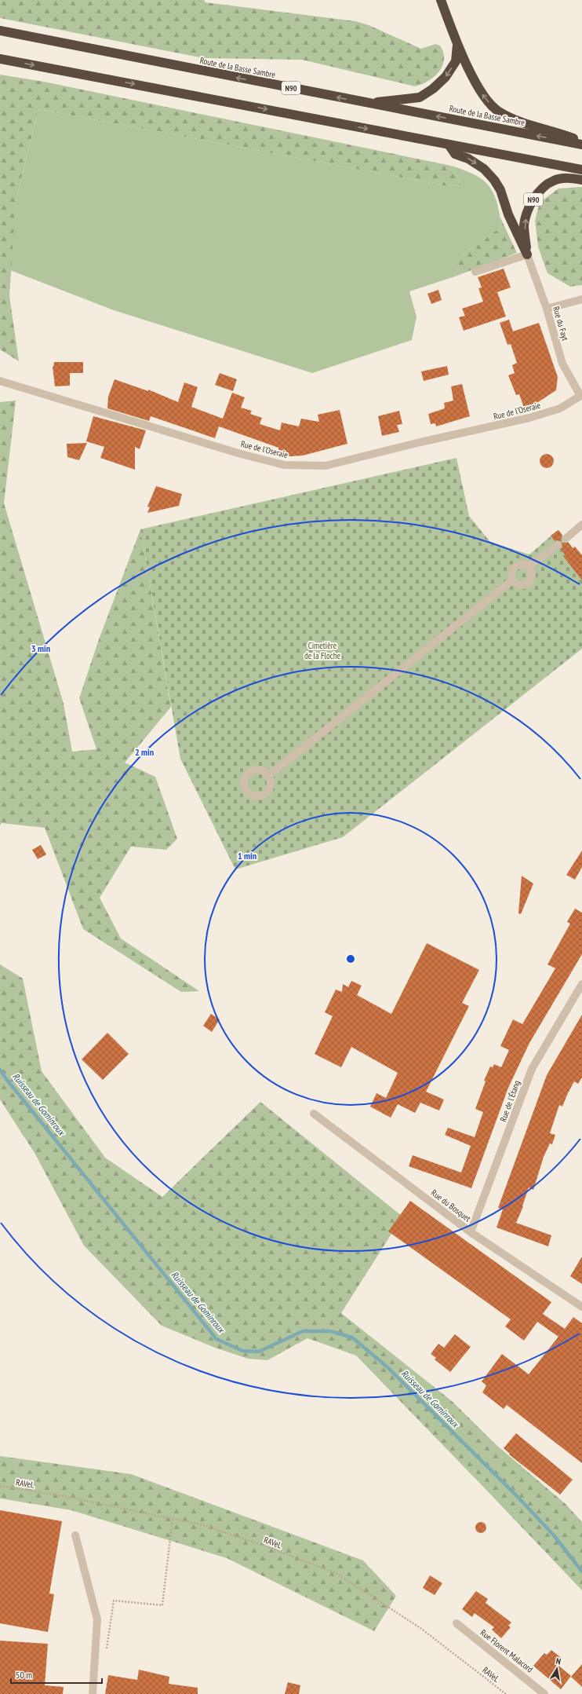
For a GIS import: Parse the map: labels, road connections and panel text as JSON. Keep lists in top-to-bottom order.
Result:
{
  "streets": {
    "highway": ["Route de la Basse Sambre", "N90"],
    "street": [
      "Rue du Fayt",
      "Rue de l'Oseraie",
      "Rue de l'Étang",
      "Rue du Bosquet",
      "Rue Florent Malacord"
    ],
    "path": ["RAVeL"]
  },
  "crossings": [
    ["Route de la Basse Sambre", "N90"],
    ["N90", "Rue du Fayt"],
    ["Rue du Fayt", "Rue de l'Oseraie"],
    ["Rue de l'Étang", "Rue du Bosquet"]
  ],
  "water": ["Ruisseau de Gominroux"],
  "parks": ["Cimetière de la Floche"],
  "scale_bar": "50 m",
  "north": "top",
  "rings": ["3 min", "2 min", "1 min"]
}
